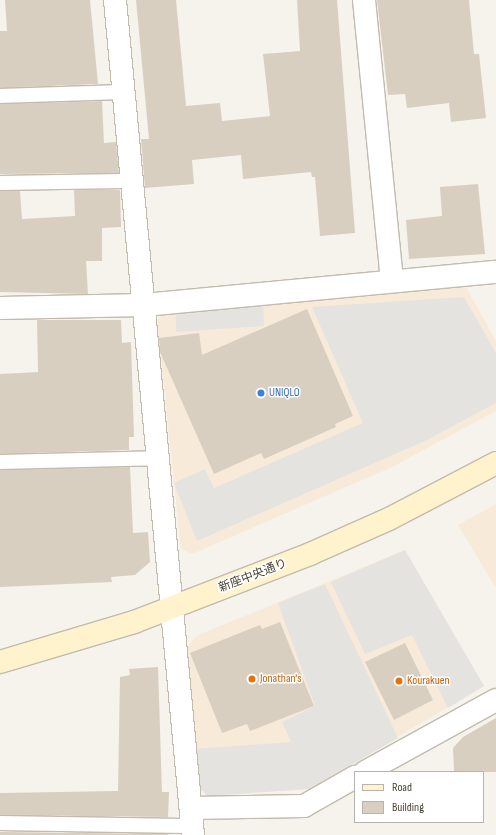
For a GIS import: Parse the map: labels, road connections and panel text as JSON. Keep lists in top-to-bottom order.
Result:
{
  "streets": {
    "street": ["新座中央通り"]
  },
  "places": ["UNIQLO", "Jonathan's", "Kourakuen"],
  "legend": ["Road", "Building"]
}
